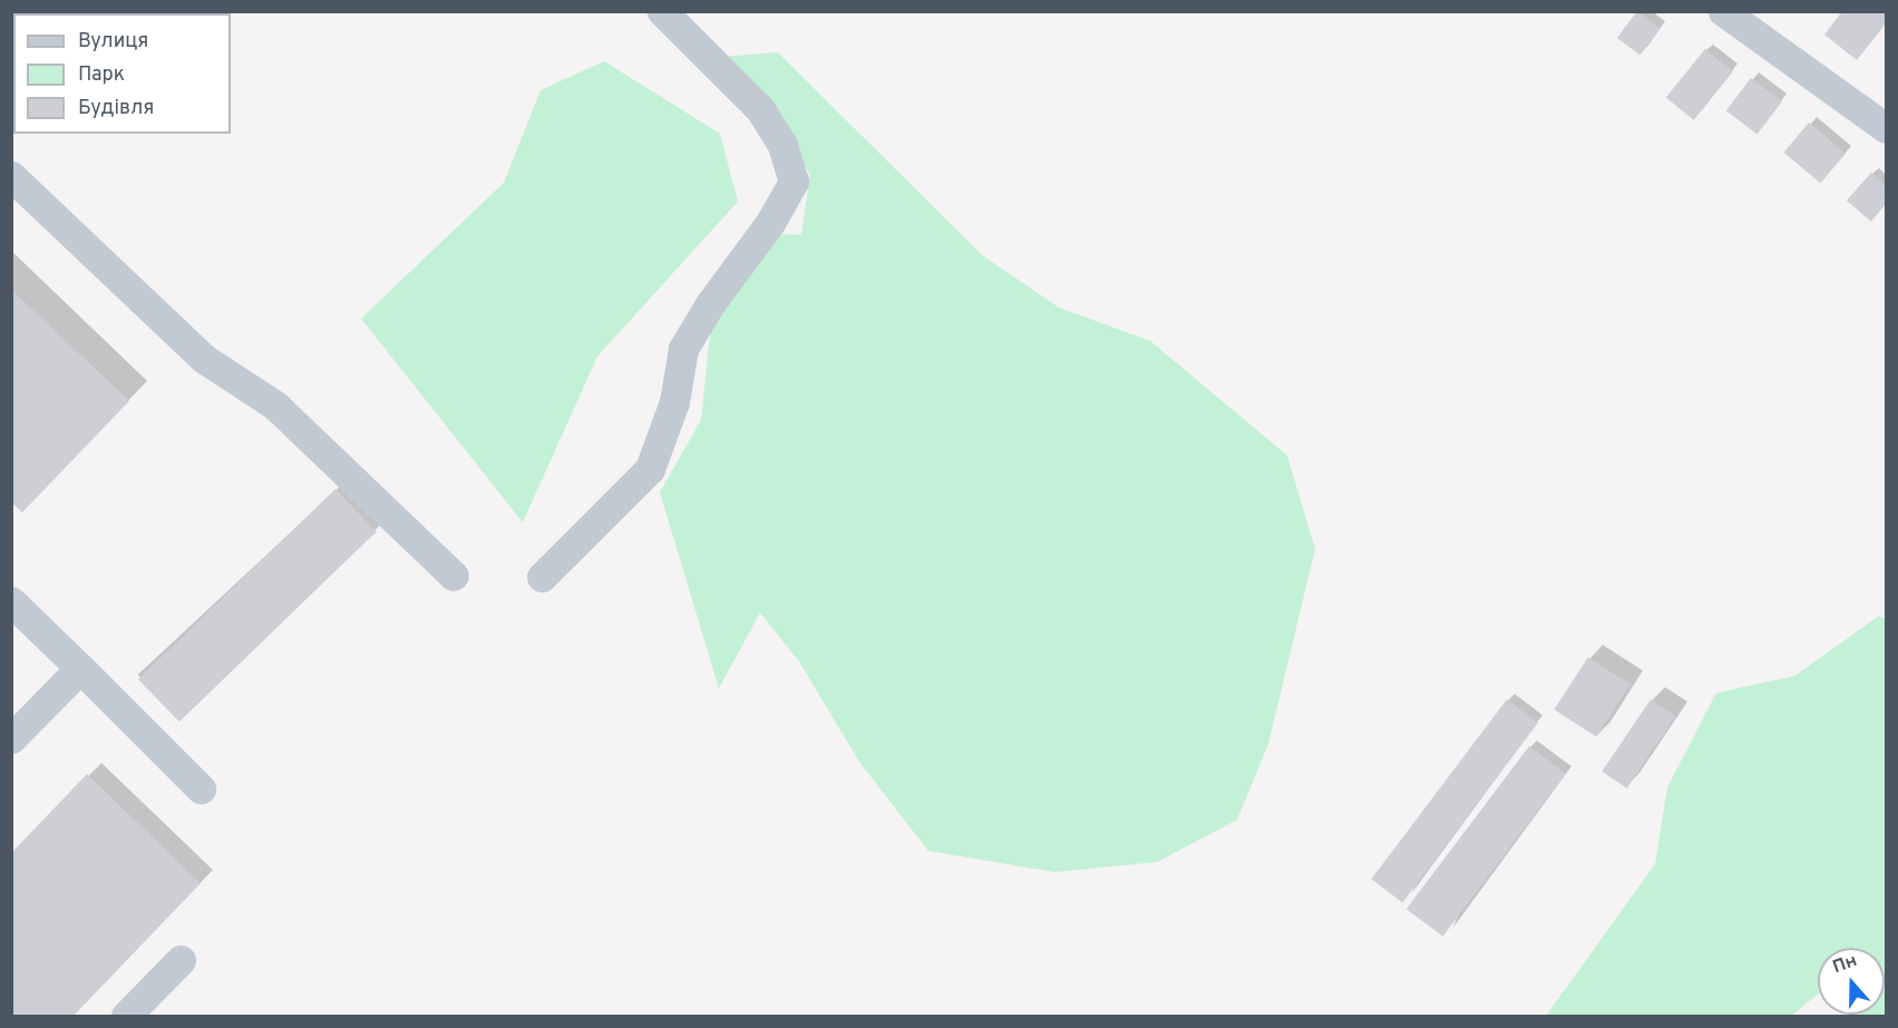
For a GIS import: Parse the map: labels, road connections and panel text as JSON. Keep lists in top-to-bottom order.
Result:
{
  "legend": ["Вулиця", "Парк", "Будівля"],
  "north": "top"
}
